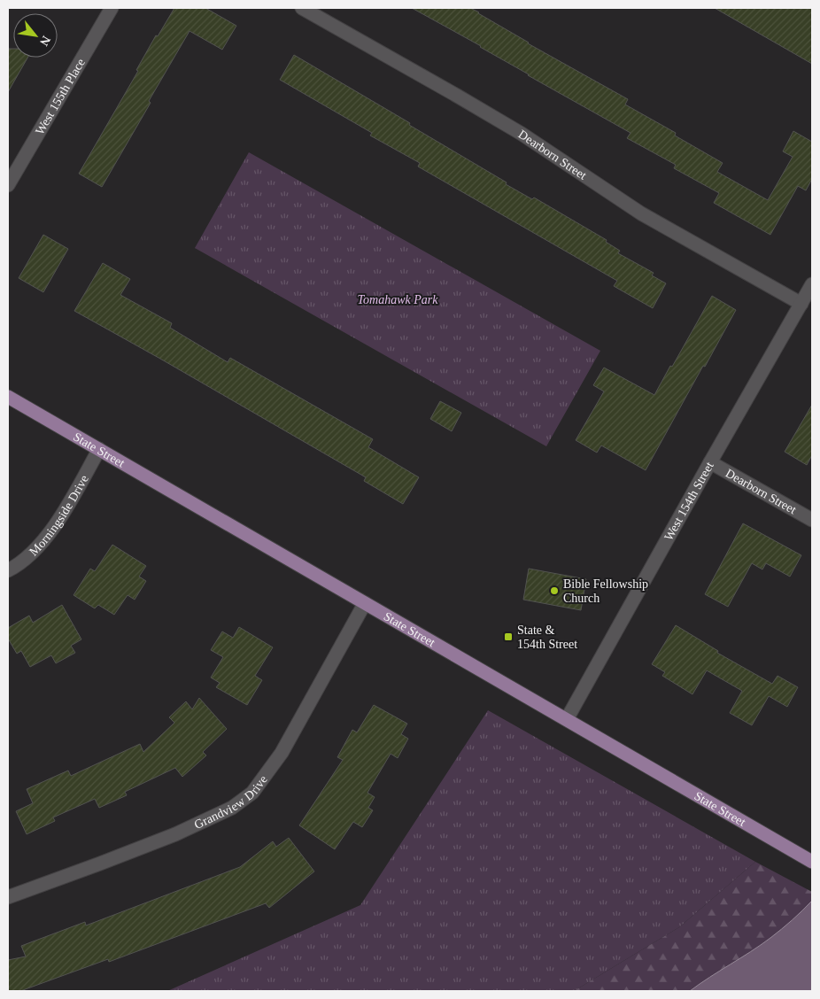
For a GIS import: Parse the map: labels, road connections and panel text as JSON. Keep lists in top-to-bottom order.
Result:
{
  "streets": {
    "main road": ["State Street"],
    "street": [
      "West 155th Place",
      "Dearborn Street",
      "West 154th Street",
      "Morningside Drive",
      "Grandview Drive"
    ]
  },
  "crossings": [
    ["Dearborn Street", "West 154th Street"],
    ["State Street", "West 154th Street"],
    ["State Street", "Morningside Drive"],
    ["State Street", "Grandview Drive"]
  ],
  "parks": ["Tomahawk Park"],
  "places": {
    "other": ["Bible Fellowship Church"],
    "transit": ["State & 154th Street"]
  },
  "north": "bottom right"
}
